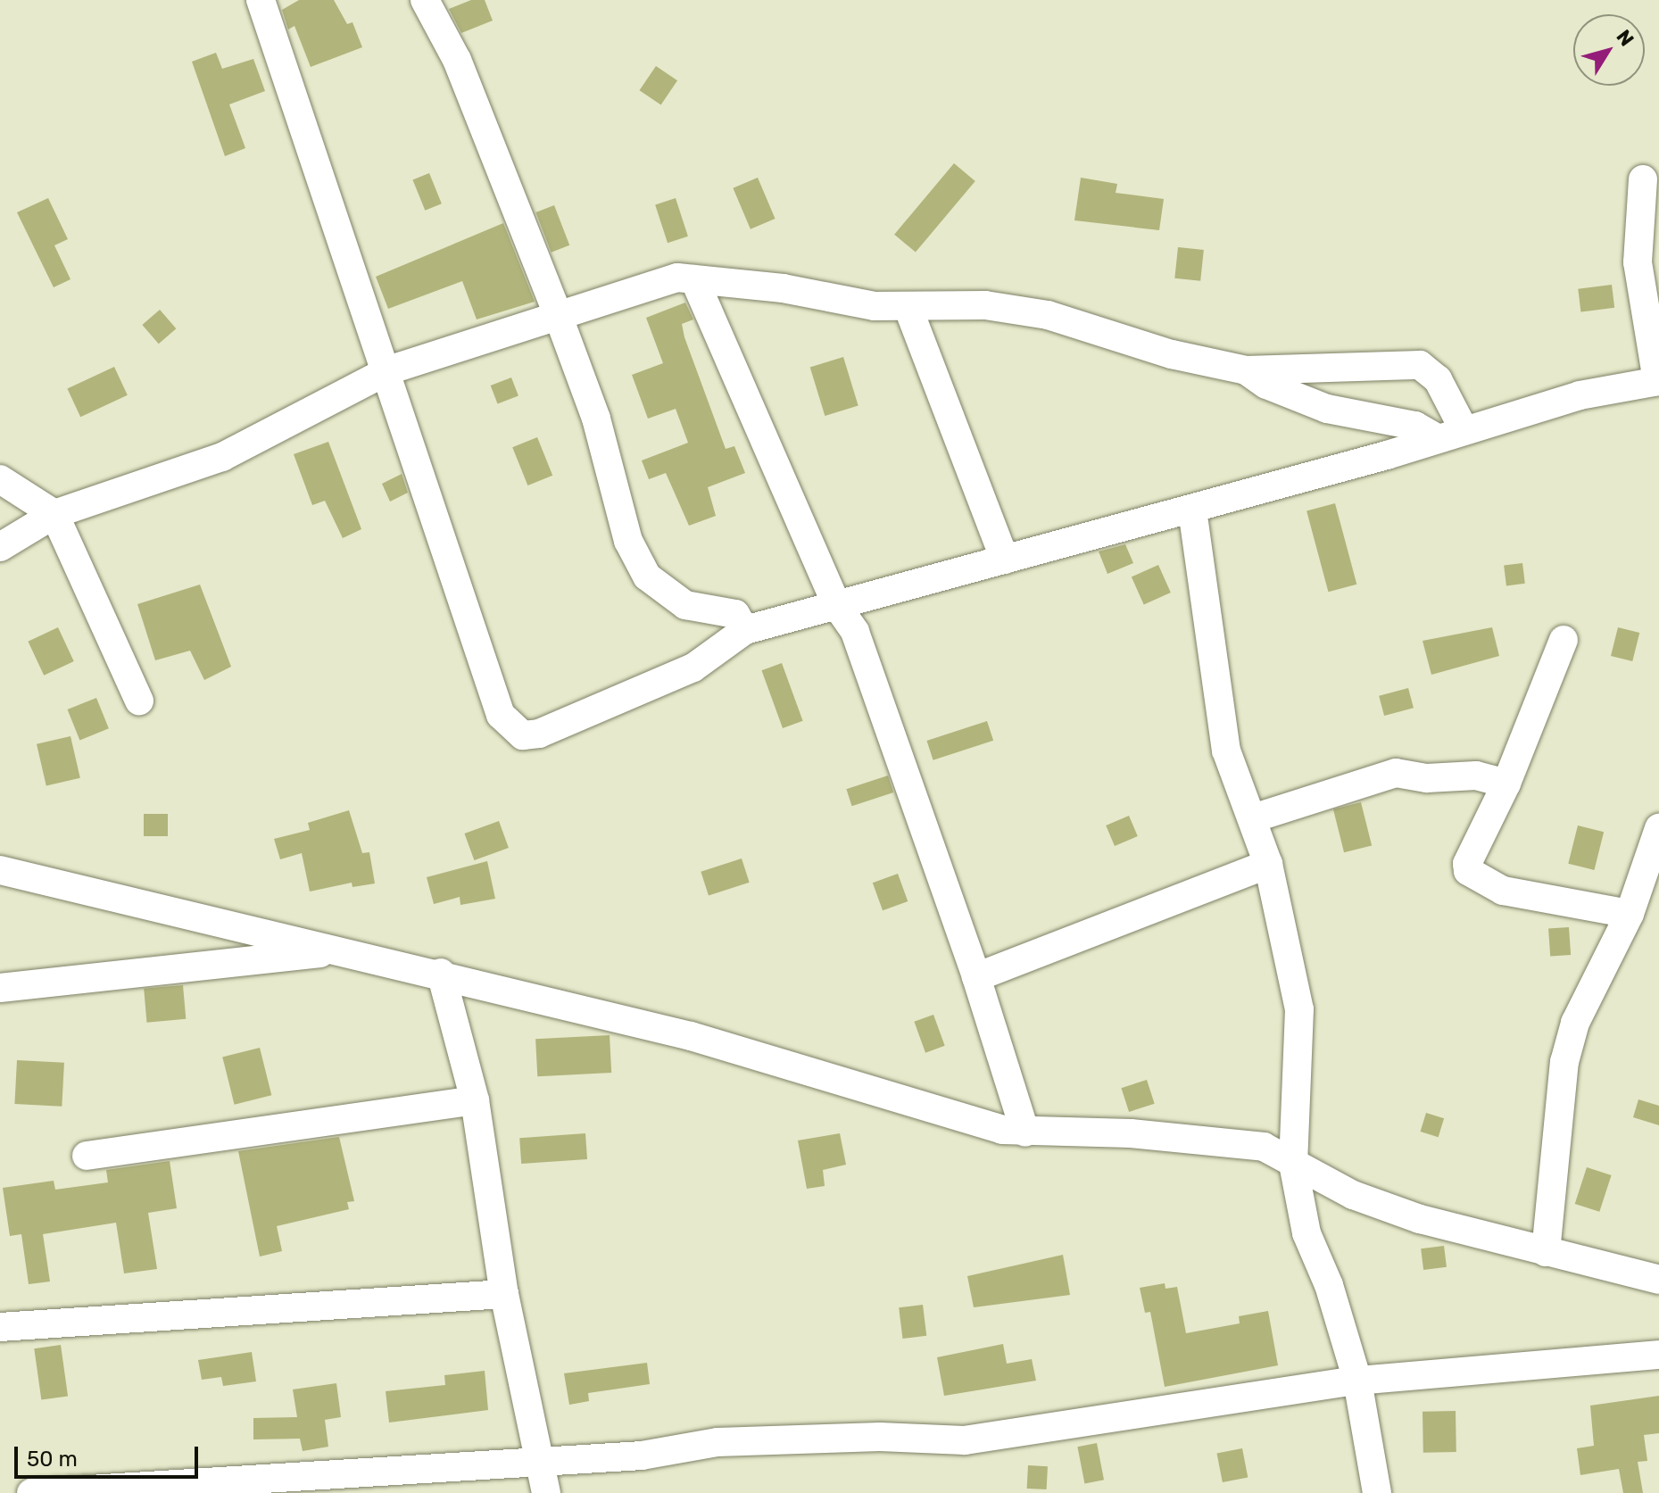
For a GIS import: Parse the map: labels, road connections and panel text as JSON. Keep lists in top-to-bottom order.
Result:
{
  "scale_bar": "50 m",
  "north": "top right"
}
